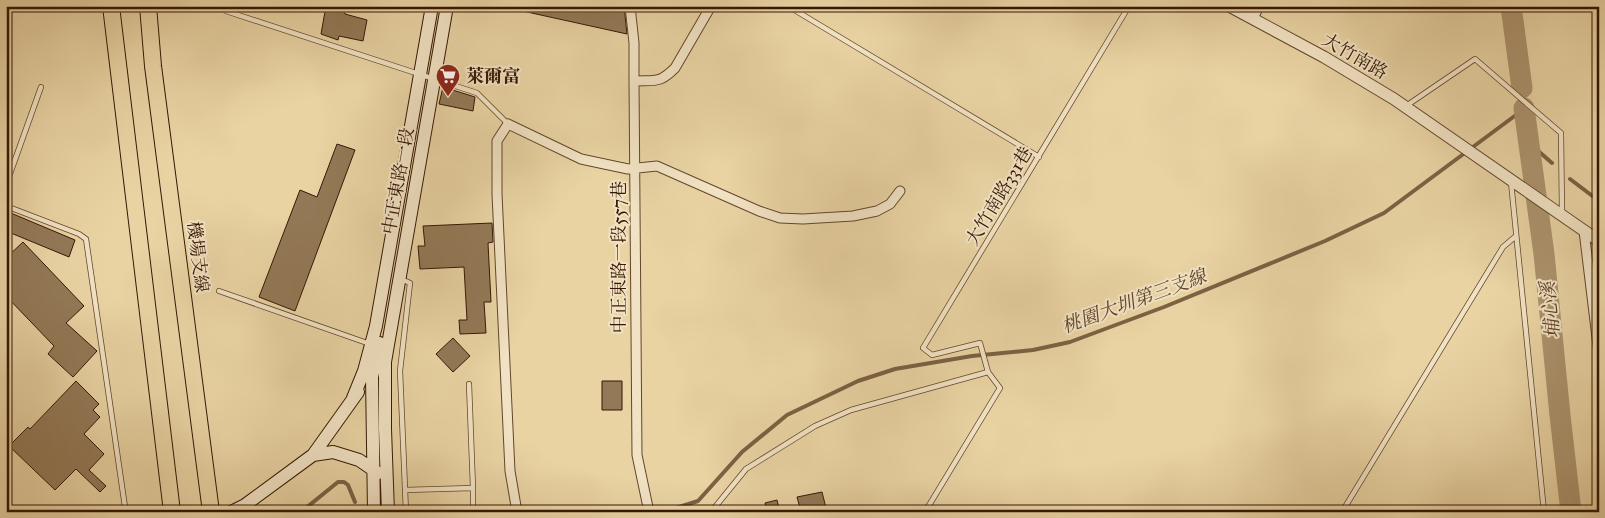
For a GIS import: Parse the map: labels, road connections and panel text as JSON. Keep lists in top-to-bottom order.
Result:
{
  "streets": {
    "highway": ["機場支線"],
    "main road": ["中正東路一段"],
    "street": ["大竹南路", "中正東路一段557巷"],
    "lane": ["大竹南路331巷"]
  },
  "water": ["桃園大圳第三支線", "埔心溪"],
  "places": {
    "supermarket": ["萊爾富"]
  }
}
